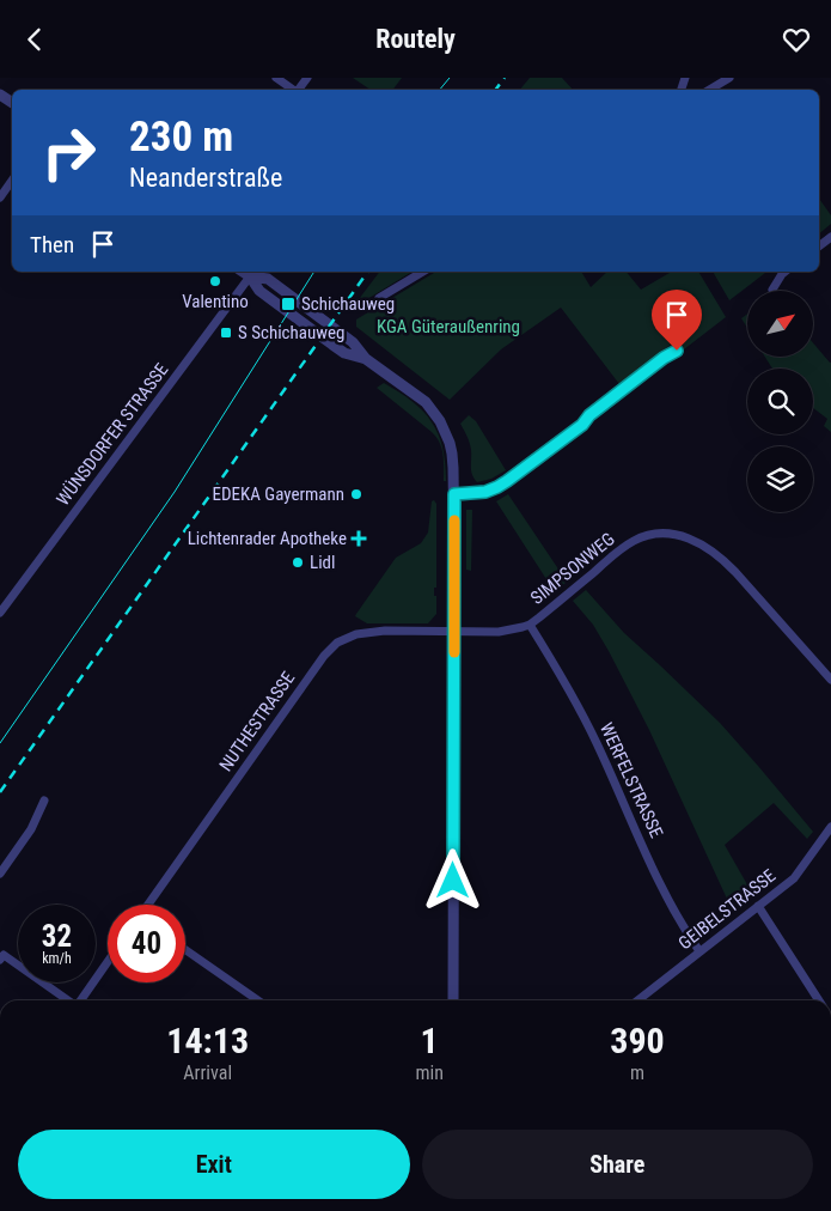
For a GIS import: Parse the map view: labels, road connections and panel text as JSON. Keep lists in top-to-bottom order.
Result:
{
  "streets": {
    "street": [
      "WÜNSDORFER STRASSE",
      "SIMPSONWEG",
      "NUTHESTRASSE",
      "WERFELSTRASSE",
      "GEIBELSTRASSE"
    ]
  },
  "crossings": [
    ["SIMPSONWEG", "NUTHESTRASSE"],
    ["SIMPSONWEG", "WERFELSTRASSE"],
    ["WERFELSTRASSE", "GEIBELSTRASSE"]
  ],
  "parks": ["KGA Güteraußenring"],
  "places": {
    "other": ["Valentino", "EDEKA Gayermann", "Lidl"],
    "transit": ["Schichauweg", "S Schichauweg"],
    "health": ["Lichtenrader Apotheke"]
  },
  "north": "top right",
  "page": {
    "header": "Routely",
    "turn": ["230 m", "Neanderstraße"],
    "then": "Then",
    "speed": "32 km/h",
    "limit": "40",
    "eta": [
      "14:13",
      "Arrival",
      "1",
      "min",
      "390",
      "m"
    ],
    "buttons": ["Exit", "Share"]
  }
}
